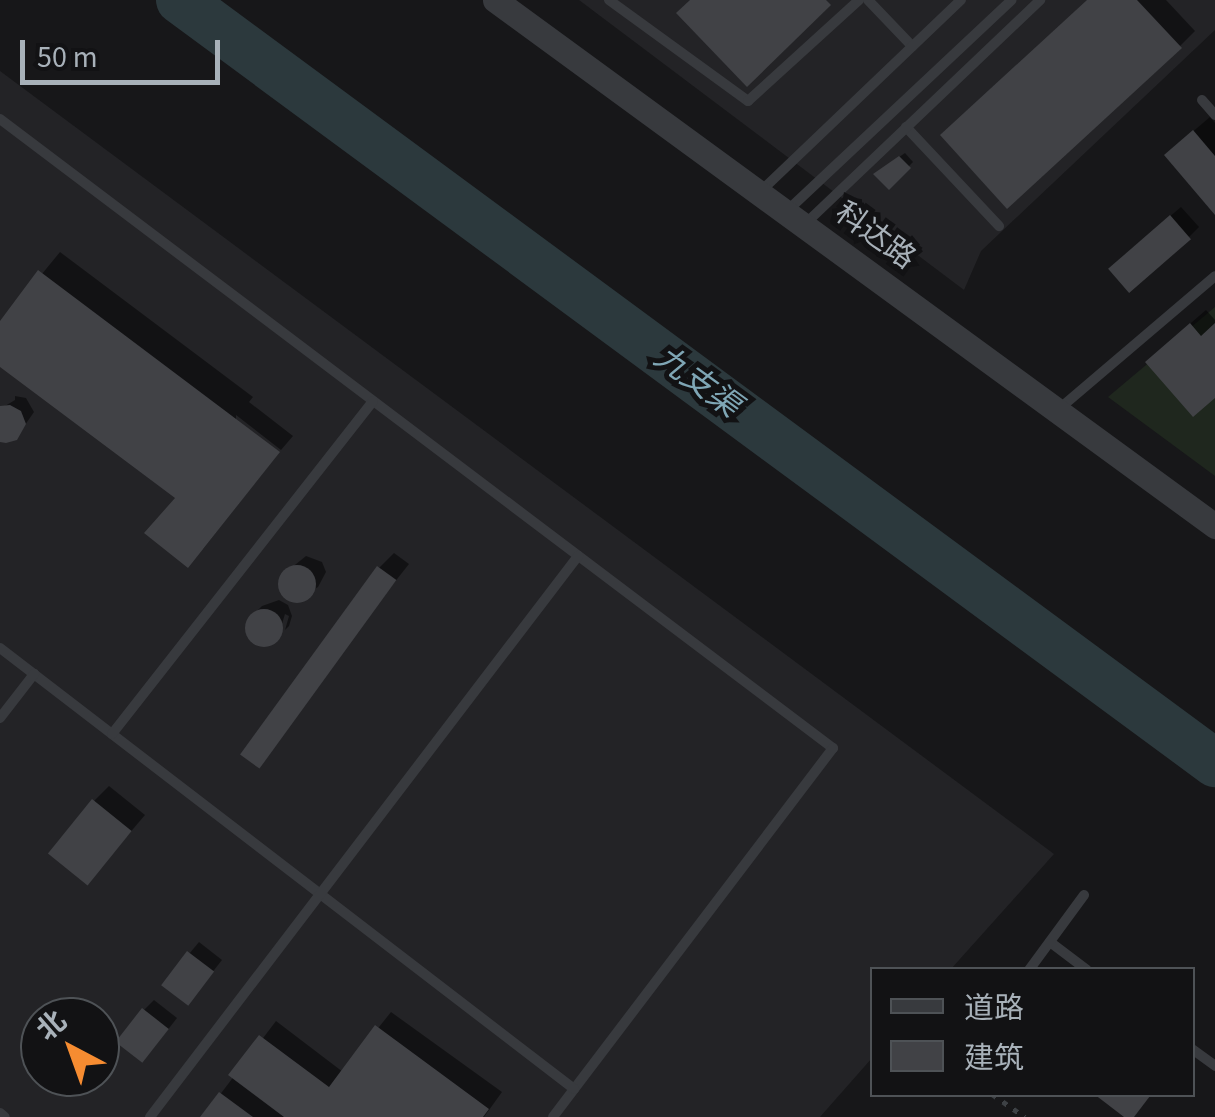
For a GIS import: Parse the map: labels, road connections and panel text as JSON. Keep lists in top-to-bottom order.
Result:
{
  "streets": {
    "street": ["科达路"]
  },
  "water": ["九支渠"],
  "legend": ["道路", "建筑"],
  "scale_bar": "50 m",
  "north": "top left"
}
